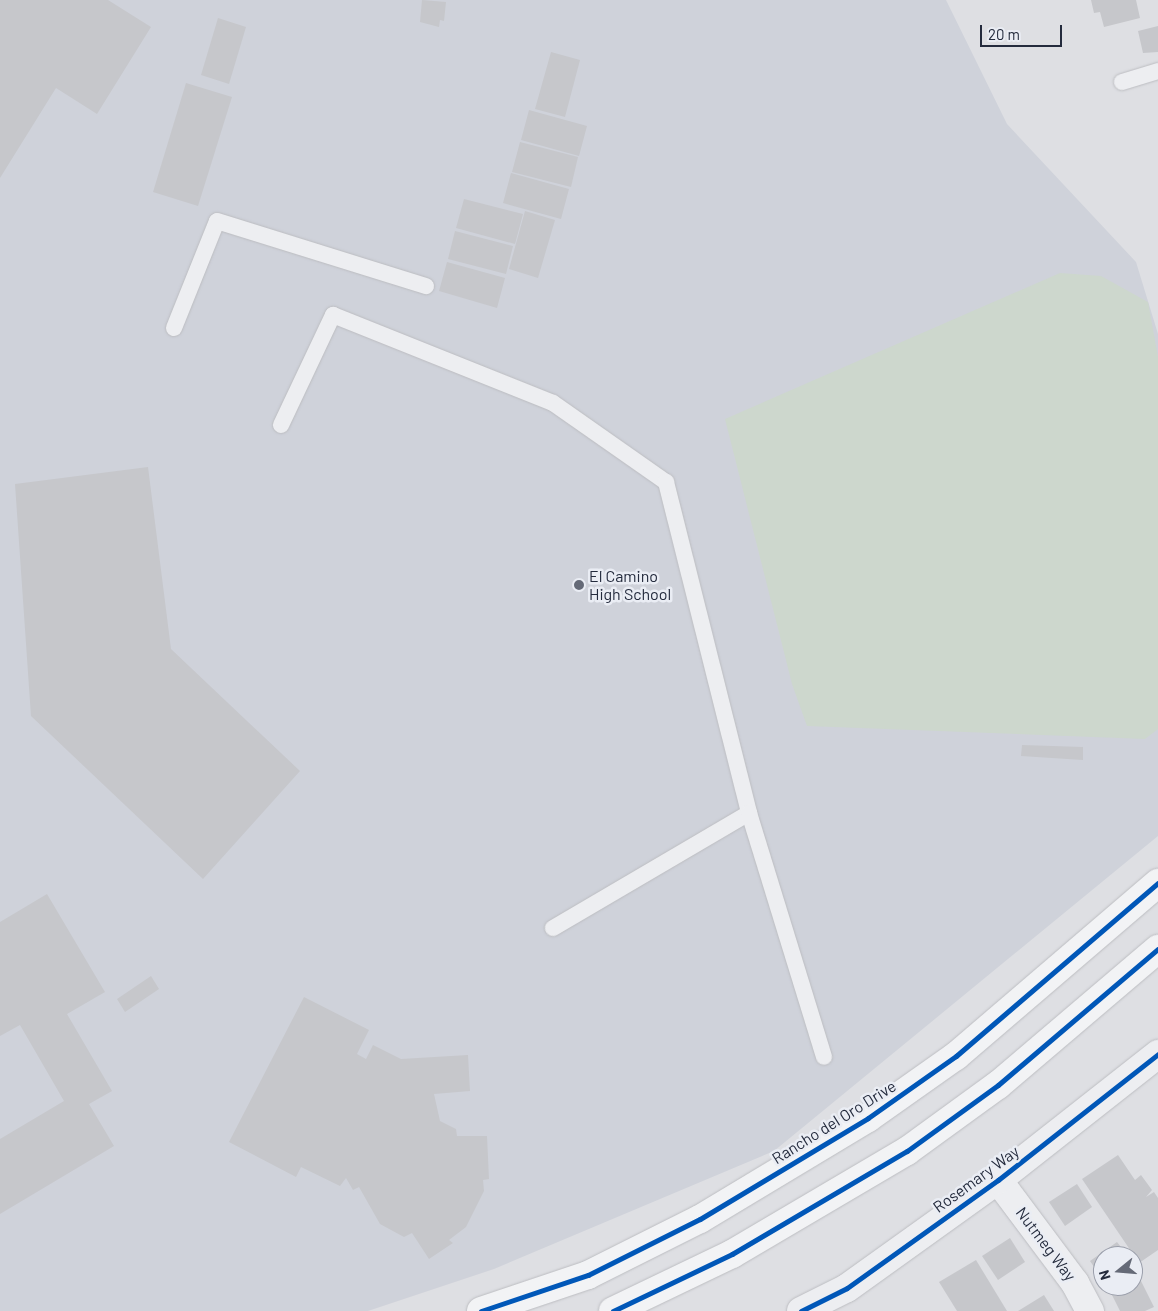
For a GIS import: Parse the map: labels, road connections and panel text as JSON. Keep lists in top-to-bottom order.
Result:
{
  "streets": {
    "main road": ["Rancho del Oro Drive"],
    "street": ["Rosemary Way", "Nutmeg Way"]
  },
  "crossings": [
    ["Rosemary Way", "Nutmeg Way"]
  ],
  "places": ["El Camino High School"],
  "scale_bar": "20 m",
  "north": "left"
}
